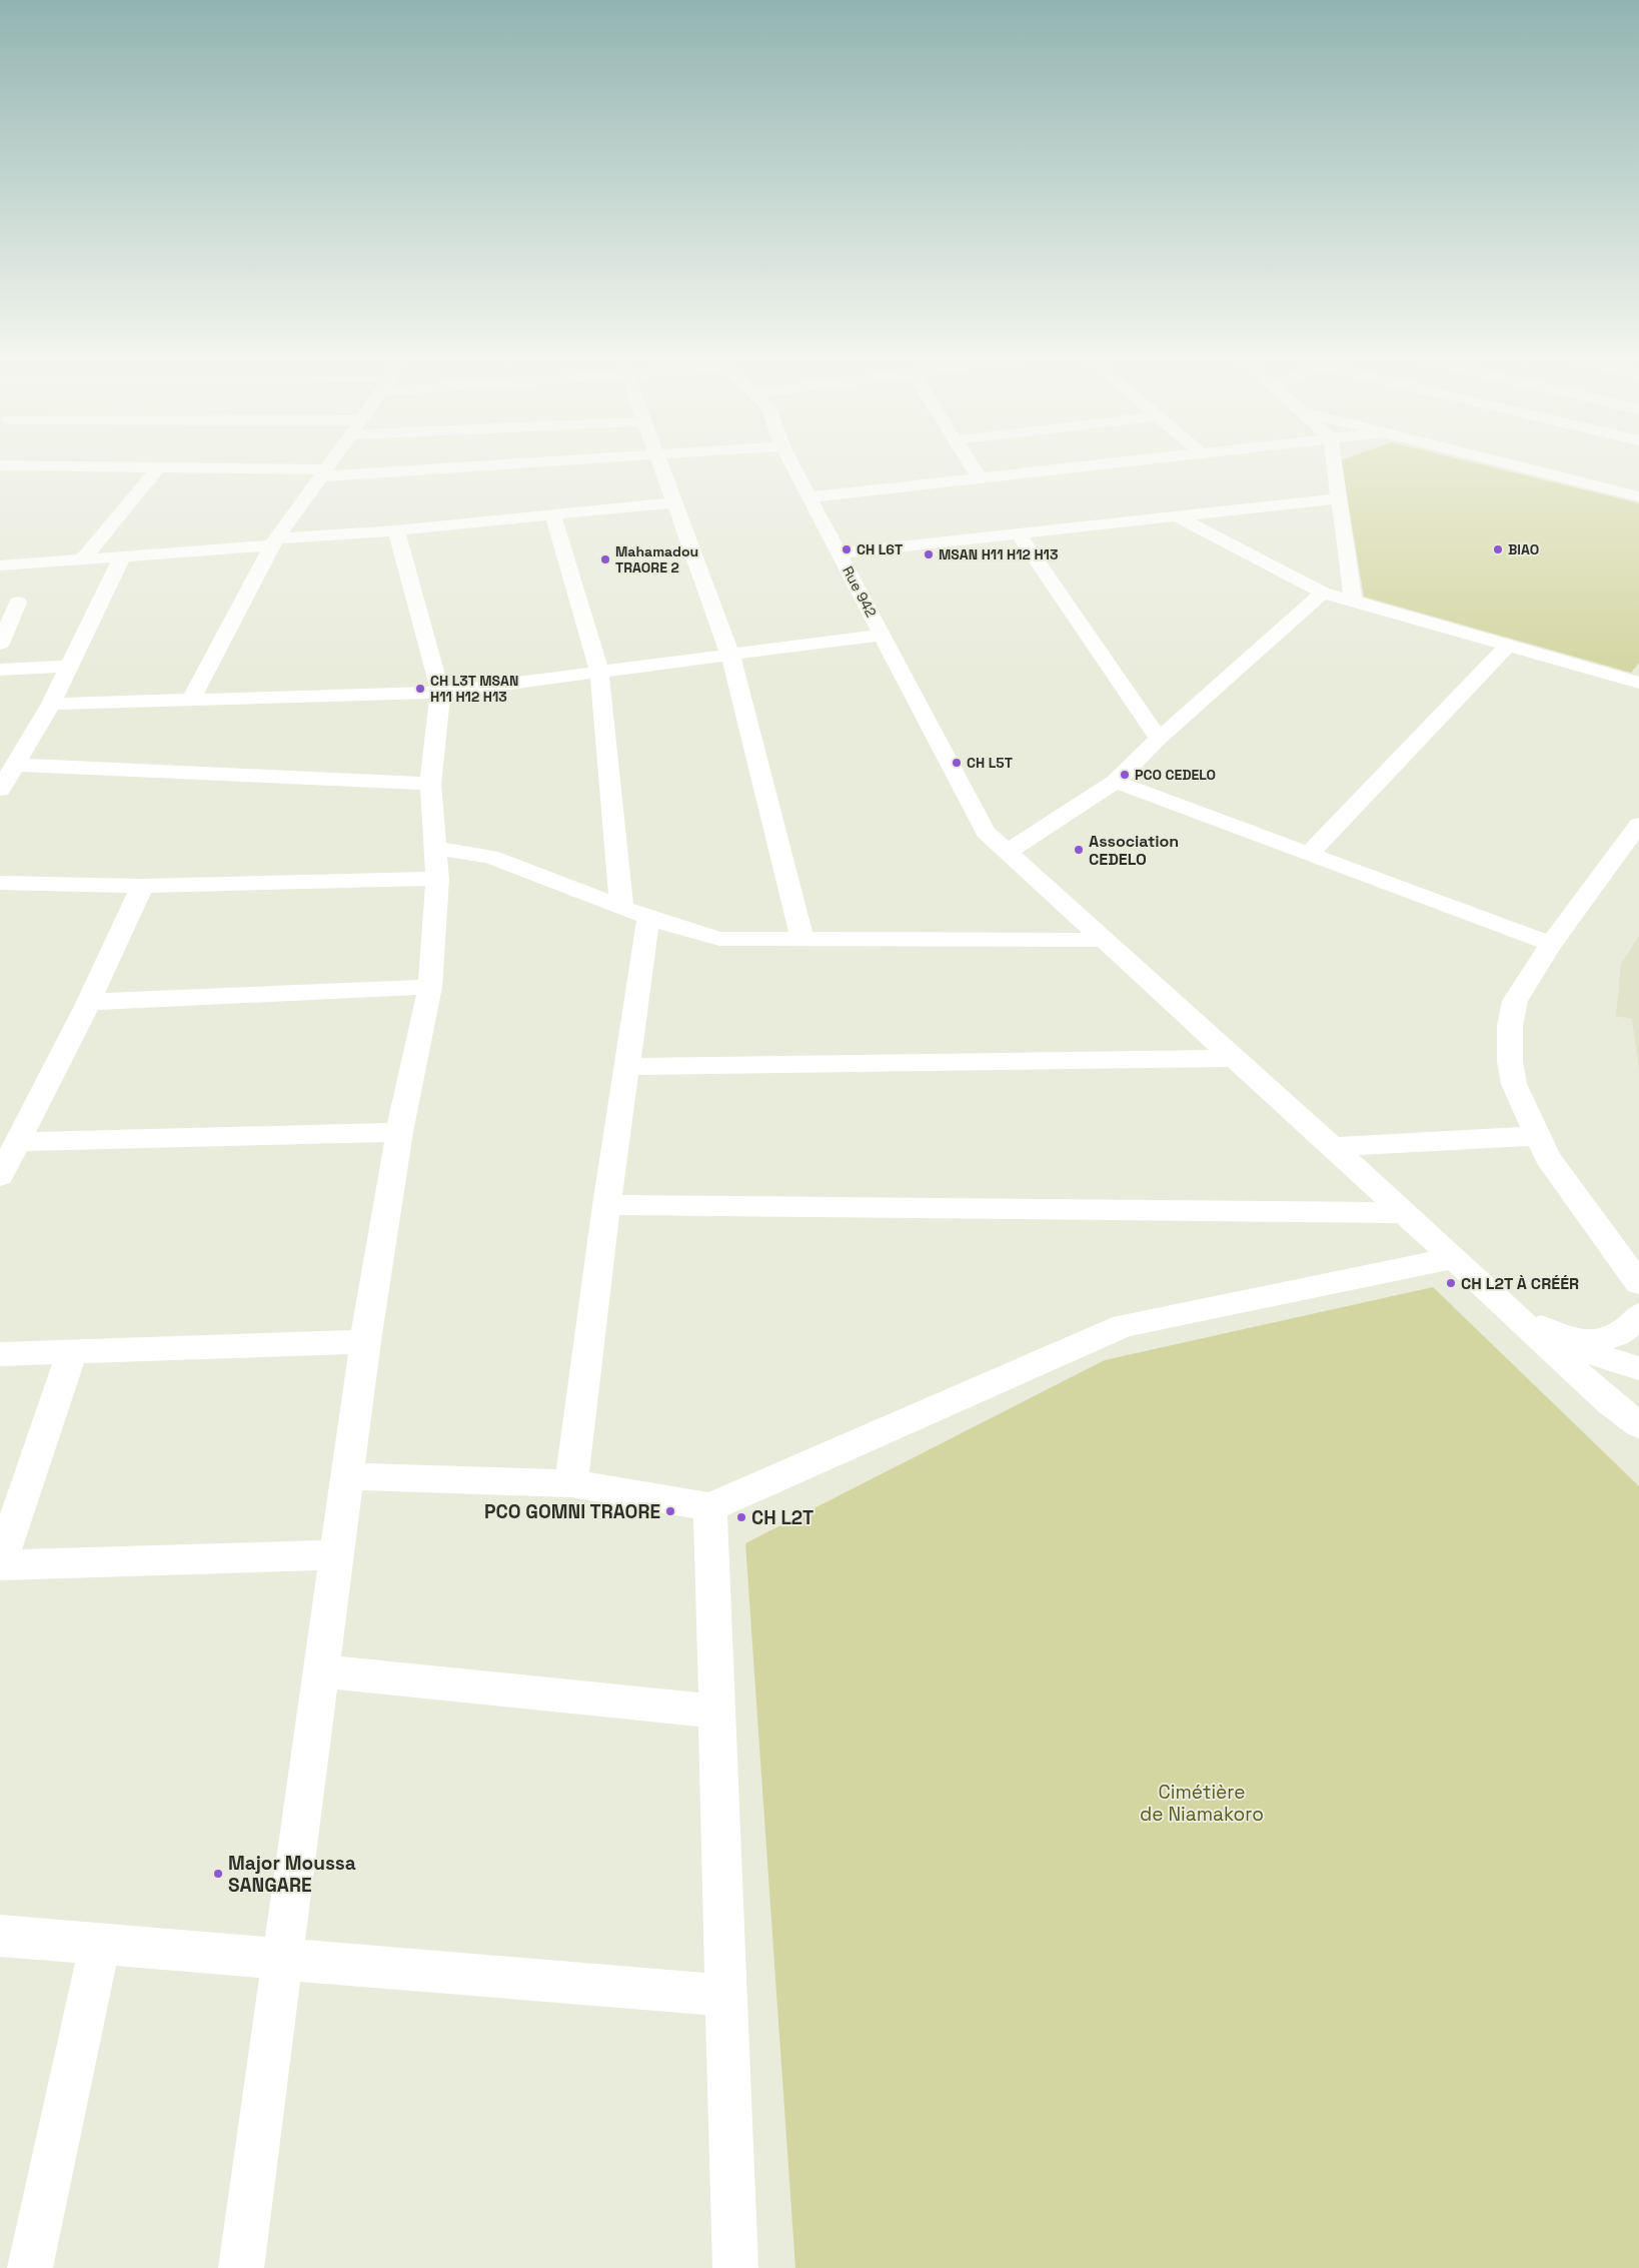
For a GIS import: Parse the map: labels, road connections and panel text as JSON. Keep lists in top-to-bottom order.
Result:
{
  "streets": {
    "street": ["Rue 942"]
  },
  "parks": ["Cimétière de Niamakoro"],
  "places": [
    "CH L6T",
    "BIAO",
    "MSAN H11 H12 H13",
    "Mahamadou TRAORE 2",
    "CH L3T MSAN H11 H12 H13",
    "CH L5T",
    "PCO CEDELO",
    "Association CEDELO",
    "CH L2T À CRÉÉR",
    "PCO GOMNI TRAORE",
    "CH L2T",
    "Major Moussa SANGARE"
  ]
}
